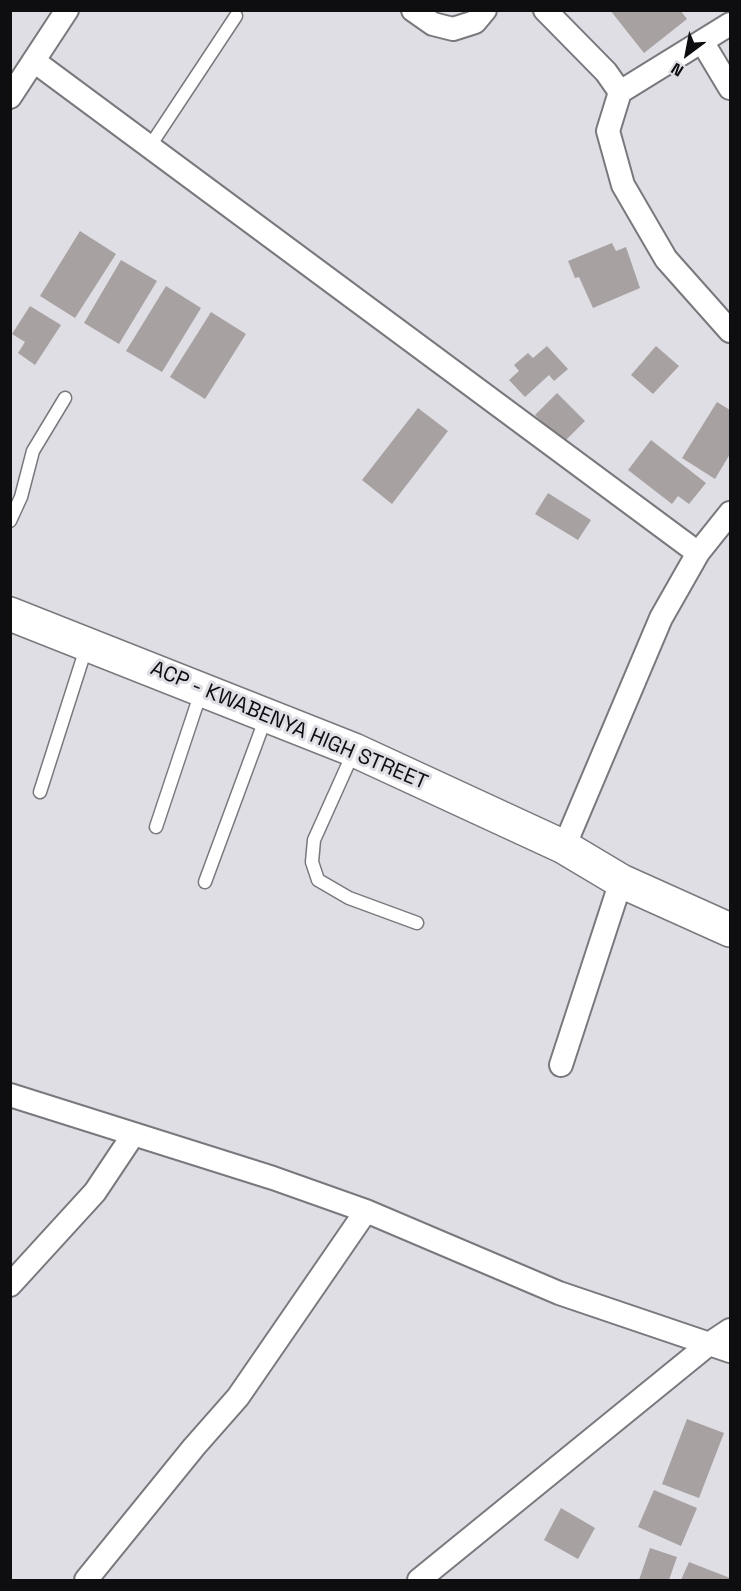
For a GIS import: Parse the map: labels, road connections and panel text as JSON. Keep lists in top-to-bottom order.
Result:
{
  "streets": {
    "main road": ["ACP - KWABENYA HIGH STREET"]
  },
  "north": "bottom left"
}
